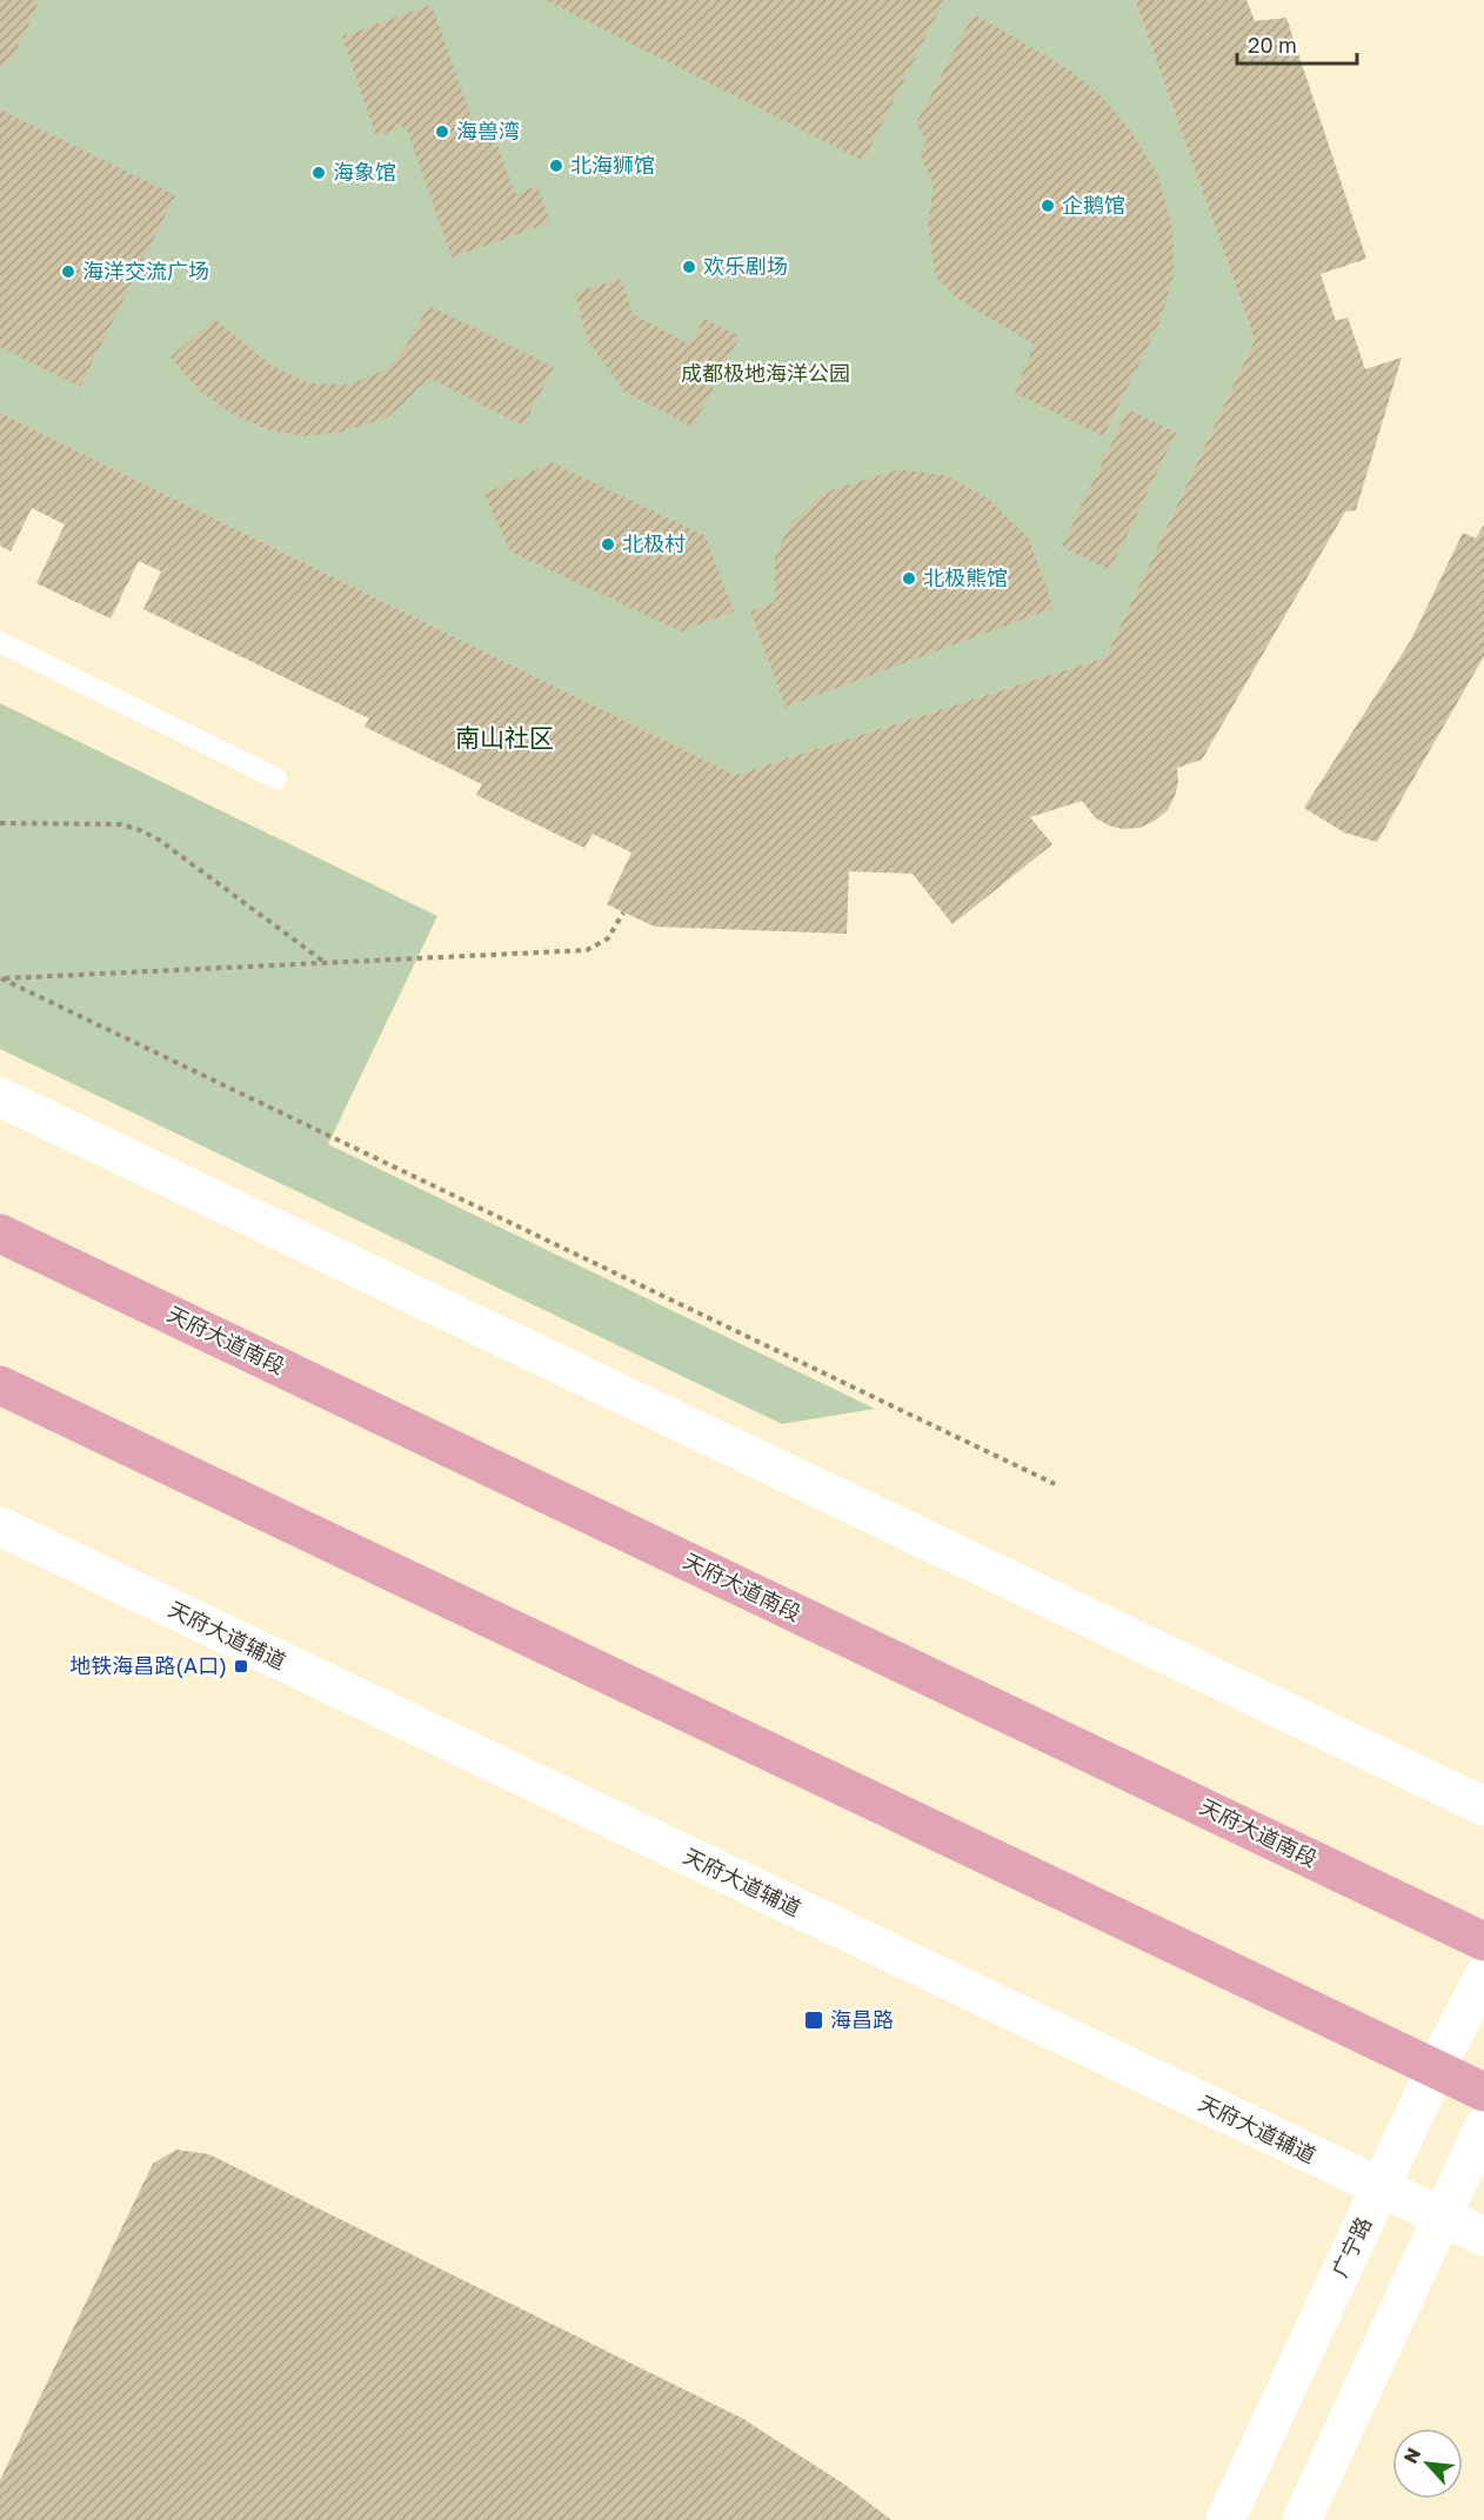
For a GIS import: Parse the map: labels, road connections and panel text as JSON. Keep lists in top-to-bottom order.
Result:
{
  "streets": {
    "main road": ["天府大道南段"],
    "street": ["天府大道辅道", "广宁路"]
  },
  "crossings": [
    ["天府大道辅道", "广宁路"]
  ],
  "districts": ["南山社区"],
  "parks": ["成都极地海洋公园"],
  "places": {
    "other": [
      "海兽湾",
      "北海狮馆",
      "海象馆",
      "企鹅馆",
      "欢乐剧场",
      "海洋交流广场",
      "北极村",
      "北极熊馆"
    ],
    "transit": ["地铁海昌路(A口)", "海昌路"]
  },
  "scale_bar": "20 m",
  "north": "top left"
}
